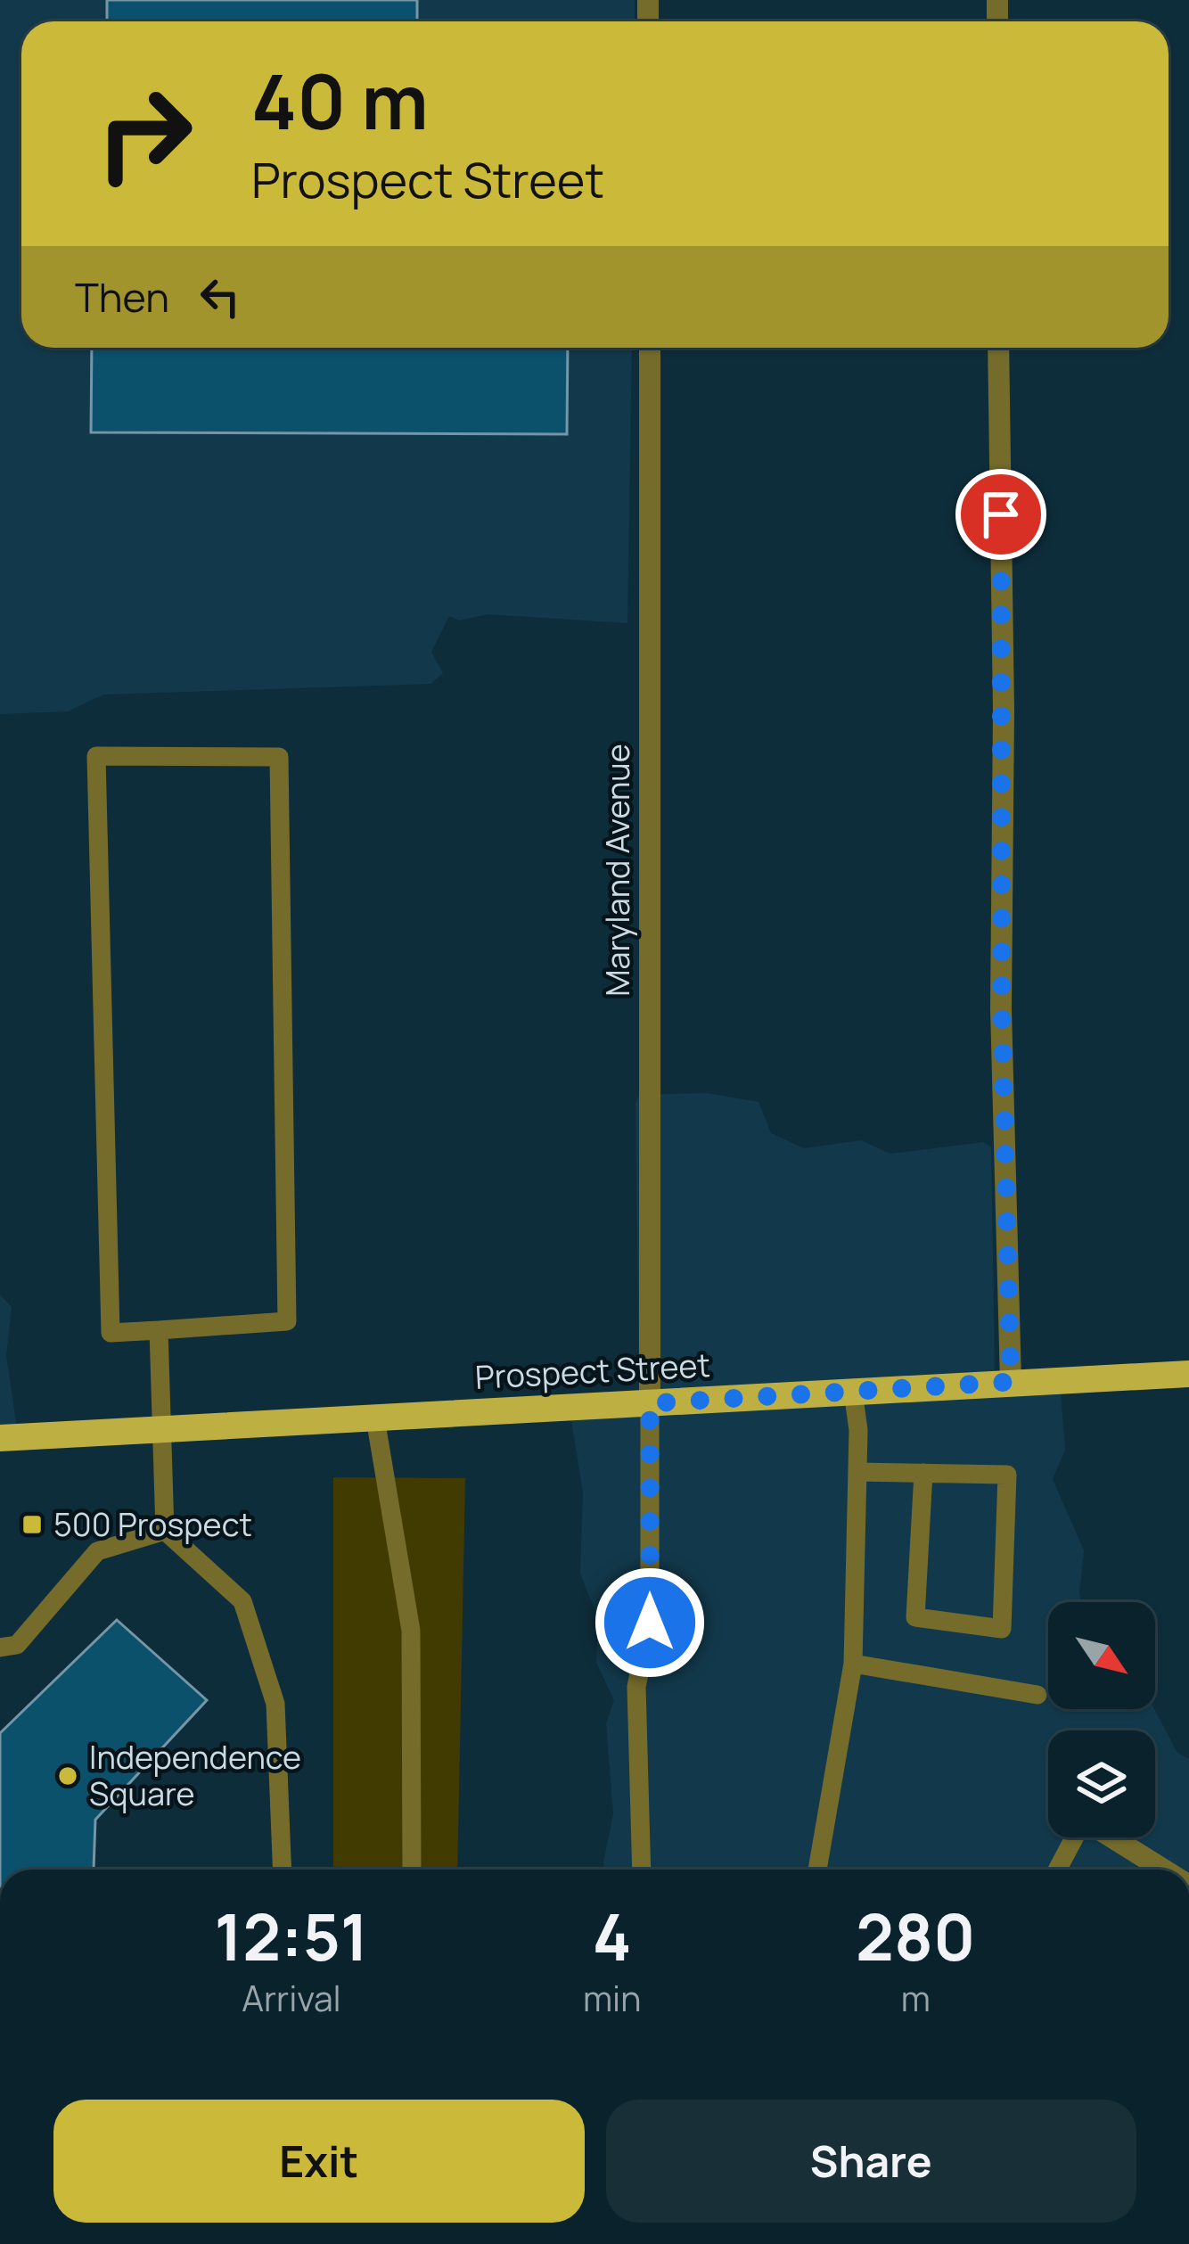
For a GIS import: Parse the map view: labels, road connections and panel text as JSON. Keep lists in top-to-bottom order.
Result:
{
  "streets": {
    "main road": ["Prospect Street"],
    "street": ["Maryland Avenue"]
  },
  "crossings": [
    ["Maryland Avenue", "Prospect Street"]
  ],
  "places": {
    "transit": ["500 Prospect"],
    "other": ["Independence Square"]
  },
  "north": "bottom right",
  "page": {
    "turn": ["40 m", "Prospect Street"],
    "then": "Then",
    "eta": [
      "12:51",
      "Arrival",
      "4",
      "min",
      "280",
      "m"
    ],
    "buttons": ["Exit", "Share"]
  }
}
